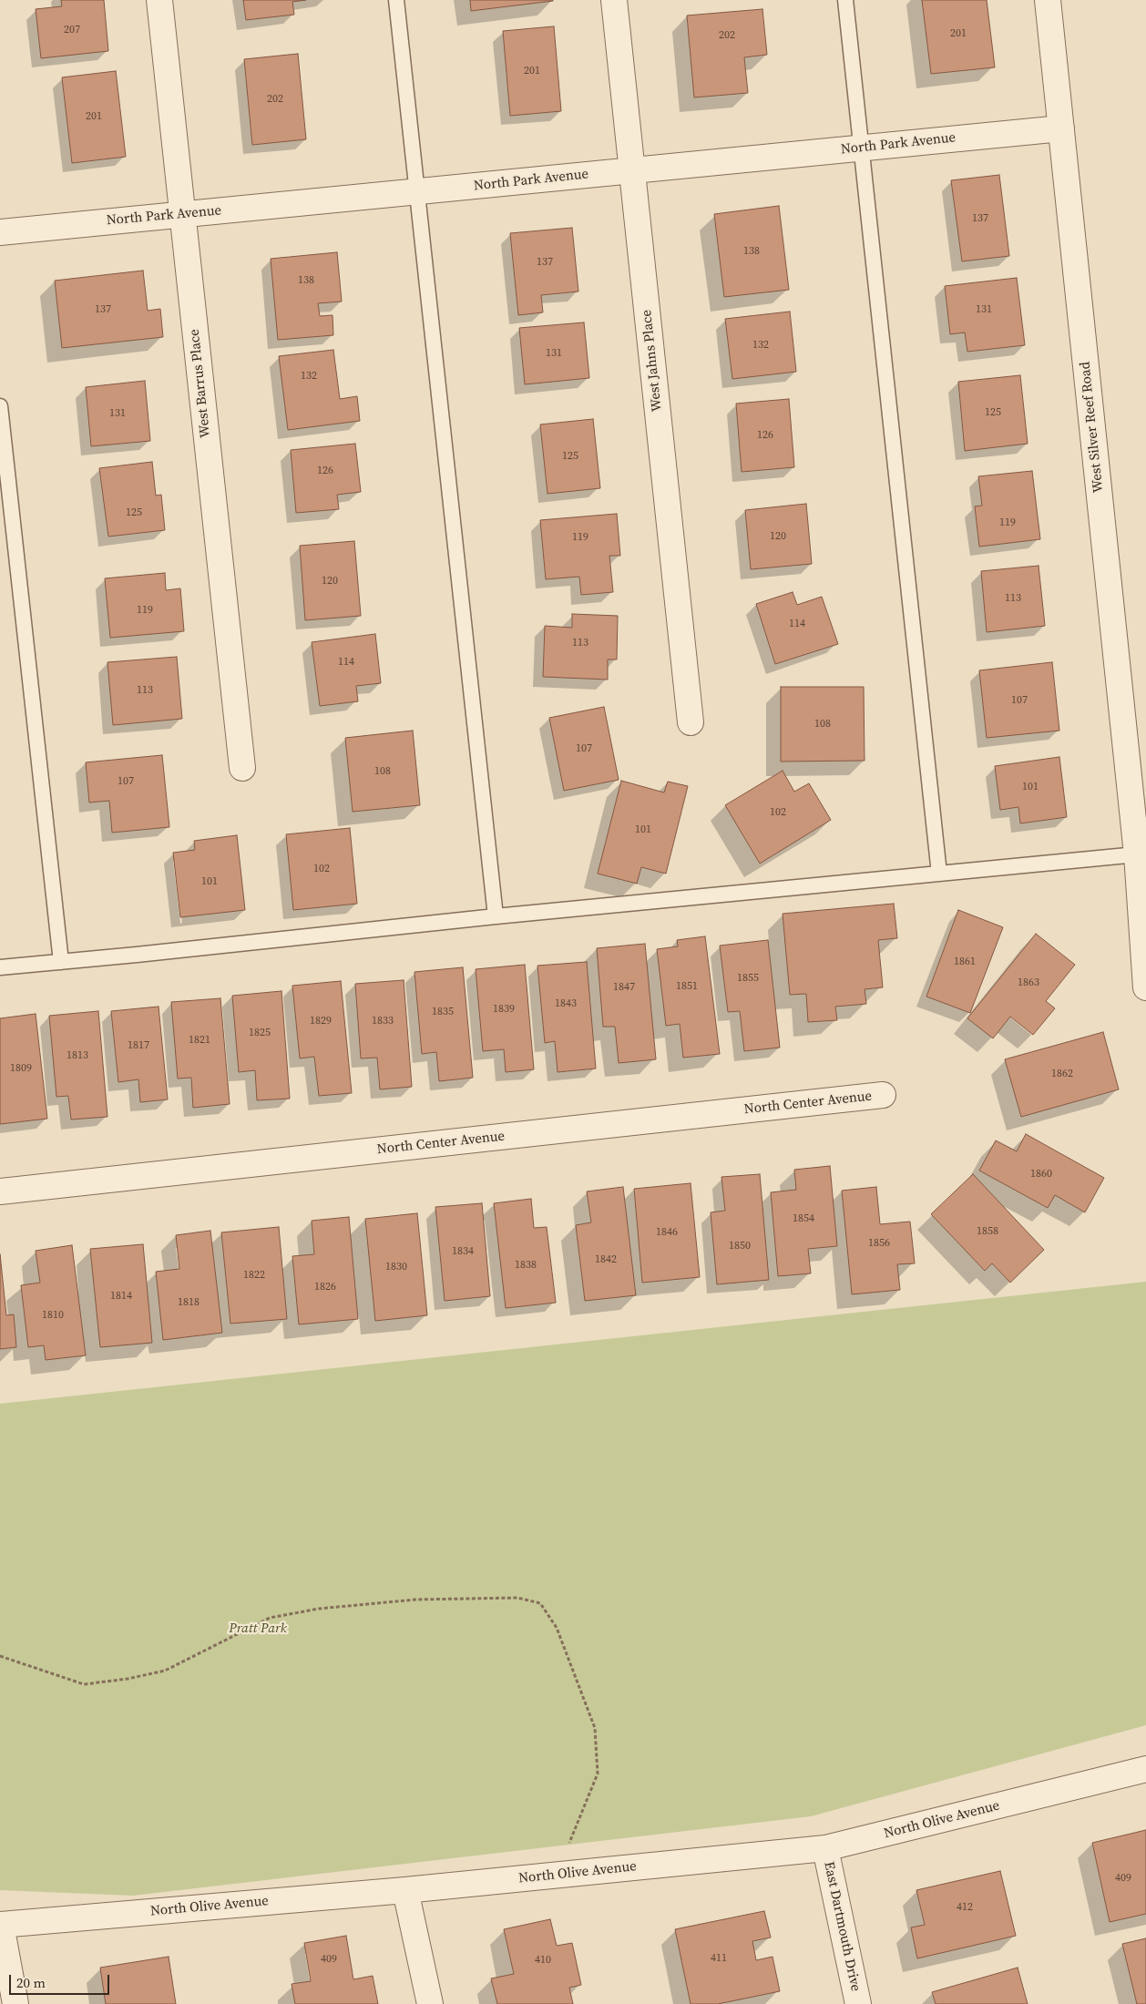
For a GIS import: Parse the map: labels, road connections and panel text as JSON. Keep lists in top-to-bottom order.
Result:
{
  "streets": {
    "street": [
      "North Park Avenue",
      "West Jahns Place",
      "West Barrus Place",
      "West Silver Reef Road",
      "North Center Avenue",
      "North Olive Avenue",
      "East Dartmouth Drive"
    ]
  },
  "crossings": [
    ["North Park Avenue", "West Jahns Place"],
    ["North Park Avenue", "West Barrus Place"],
    ["North Park Avenue", "West Silver Reef Road"],
    ["North Olive Avenue", "East Dartmouth Drive"]
  ],
  "parks": ["Pratt Park"],
  "house_numbers": [
    "207",
    "201",
    "202",
    "201",
    "202",
    "201",
    "137",
    "138",
    "137",
    "138",
    "137",
    "131",
    "132",
    "131",
    "132",
    "125",
    "131",
    "126",
    "125",
    "126",
    "125",
    "119",
    "120",
    "119",
    "120",
    "113",
    "119",
    "114",
    "113",
    "114",
    "113",
    "107",
    "108",
    "107",
    "108",
    "107",
    "101",
    "102",
    "101",
    "102",
    "101",
    "1861",
    "1855",
    "1863",
    "1851",
    "1847",
    "1843",
    "1839",
    "1835",
    "1829",
    "1833",
    "1825",
    "1821",
    "1817",
    "1813",
    "1809",
    "1862",
    "1860",
    "1854",
    "1858",
    "1846",
    "1856",
    "1850",
    "1834",
    "1842",
    "1838",
    "1830",
    "1822",
    "1826",
    "1814",
    "1818",
    "1810",
    "409",
    "412",
    "411",
    "409",
    "410"
  ],
  "scale_bar": "20 m"
}
